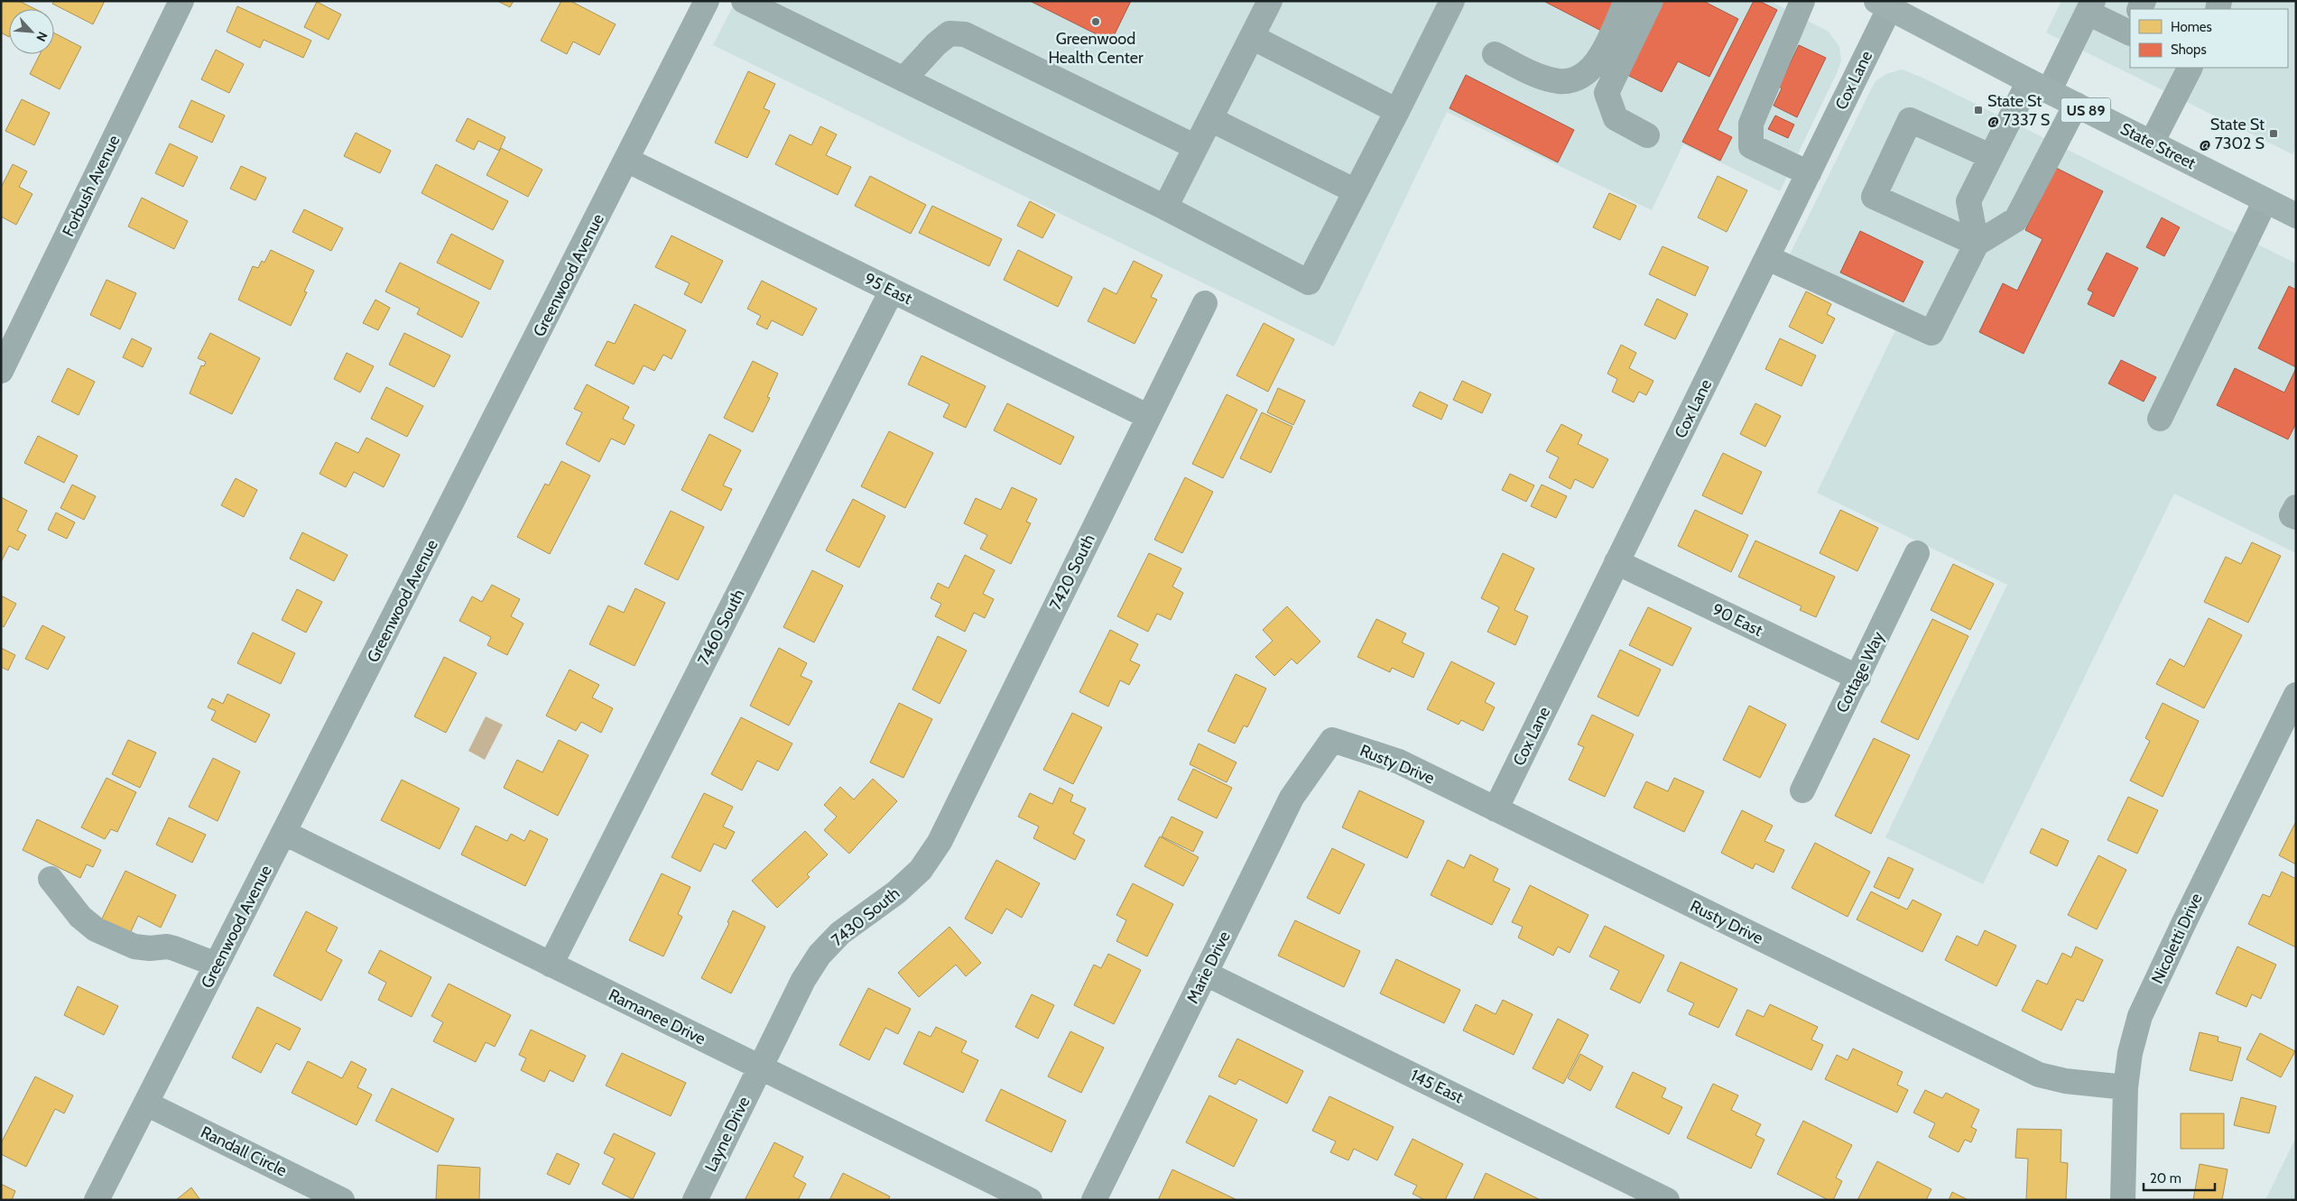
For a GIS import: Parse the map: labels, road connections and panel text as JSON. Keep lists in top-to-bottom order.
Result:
{
  "streets": {
    "main road": ["US 89", "State Street"],
    "street": [
      "Cox Lane",
      "Forbush Avenue",
      "Greenwood Avenue",
      "95 East",
      "7420 South",
      "90 East",
      "7460 South",
      "Cottage Way",
      "Rusty Drive",
      "7430 South",
      "Nicoletti Drive",
      "Marie Drive",
      "Ramanee Drive",
      "145 East",
      "Layne Drive",
      "Randall Circle"
    ]
  },
  "crossings": [
    ["Cox Lane", "State Street"],
    ["Cox Lane", "90 East"],
    ["Cox Lane", "Rusty Drive"],
    ["Greenwood Avenue", "95 East"],
    ["Greenwood Avenue", "Ramanee Drive"],
    ["Greenwood Avenue", "Randall Circle"],
    ["95 East", "7420 South"],
    ["95 East", "7460 South"],
    ["7420 South", "7430 South"],
    ["90 East", "Cottage Way"],
    ["7460 South", "Ramanee Drive"],
    ["Rusty Drive", "Nicoletti Drive"],
    ["Rusty Drive", "Marie Drive"],
    ["7430 South", "Ramanee Drive"],
    ["7430 South", "Layne Drive"],
    ["Marie Drive", "145 East"],
    ["Ramanee Drive", "Layne Drive"]
  ],
  "places": {
    "other": ["Greenwood Health Center"],
    "transit": ["State St @ 7337 S", "State St @ 7302 S"]
  },
  "legend": ["Homes", "Shops"],
  "scale_bar": "20 m",
  "north": "bottom right"
}
